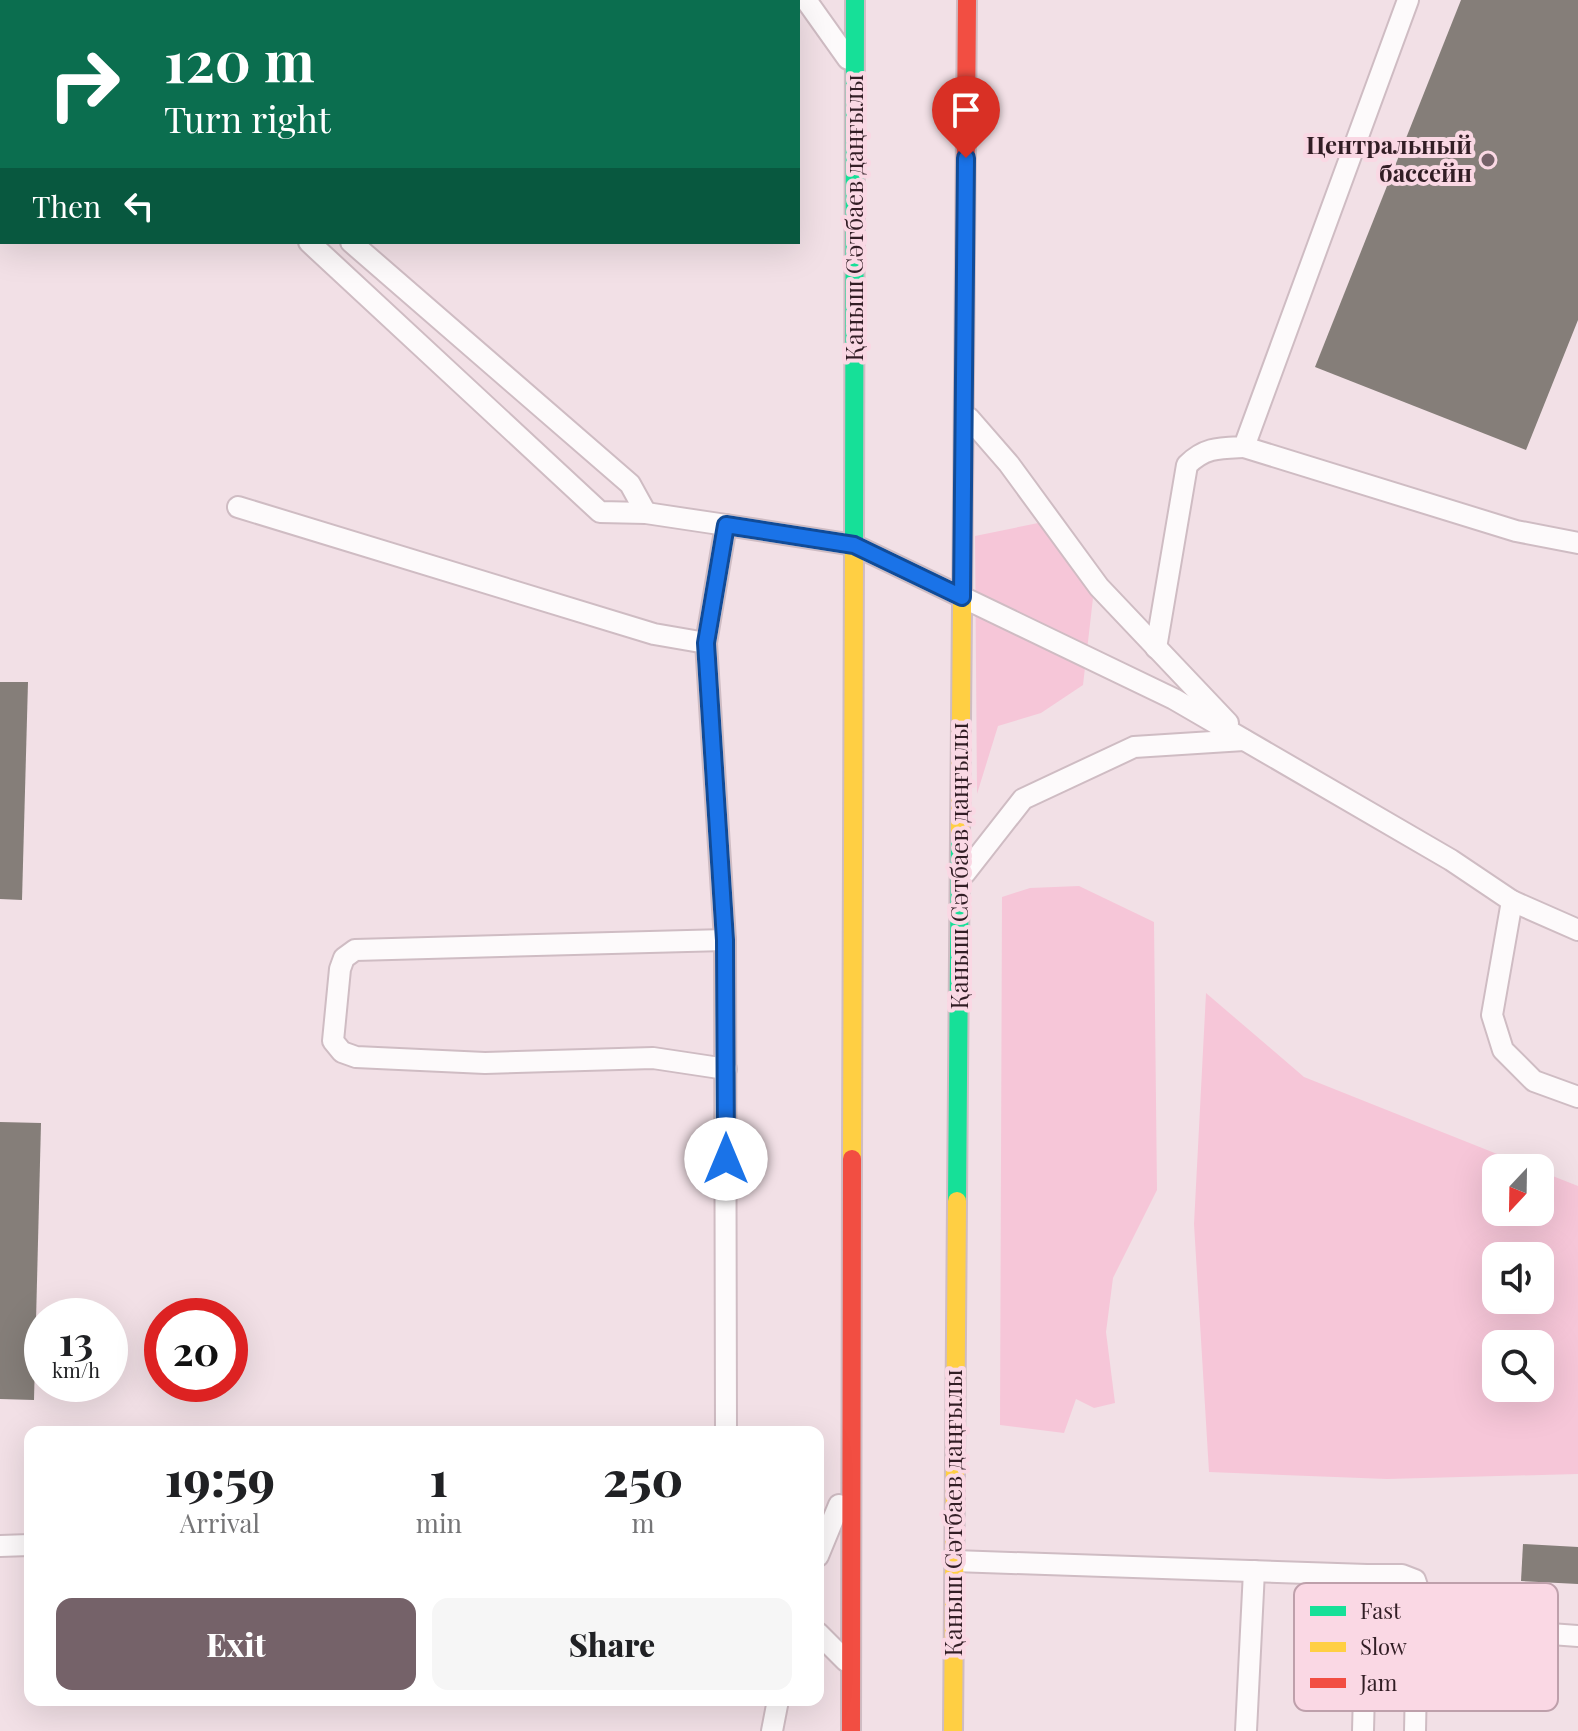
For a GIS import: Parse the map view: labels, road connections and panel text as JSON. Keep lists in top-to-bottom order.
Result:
{
  "streets": {
    "main road": ["Қаныш Сәтбаев даңғылы"]
  },
  "places": ["Центральный бассейн"],
  "legend": ["Fast", "Slow", "Jam"],
  "north": "bottom",
  "page": {
    "turn": ["120 m", "Turn right"],
    "then": "Then",
    "speed": "13 km/h",
    "limit": "20",
    "eta": [
      "19:59",
      "Arrival",
      "1",
      "min",
      "250",
      "m"
    ],
    "buttons": ["Exit", "Share"]
  }
}
